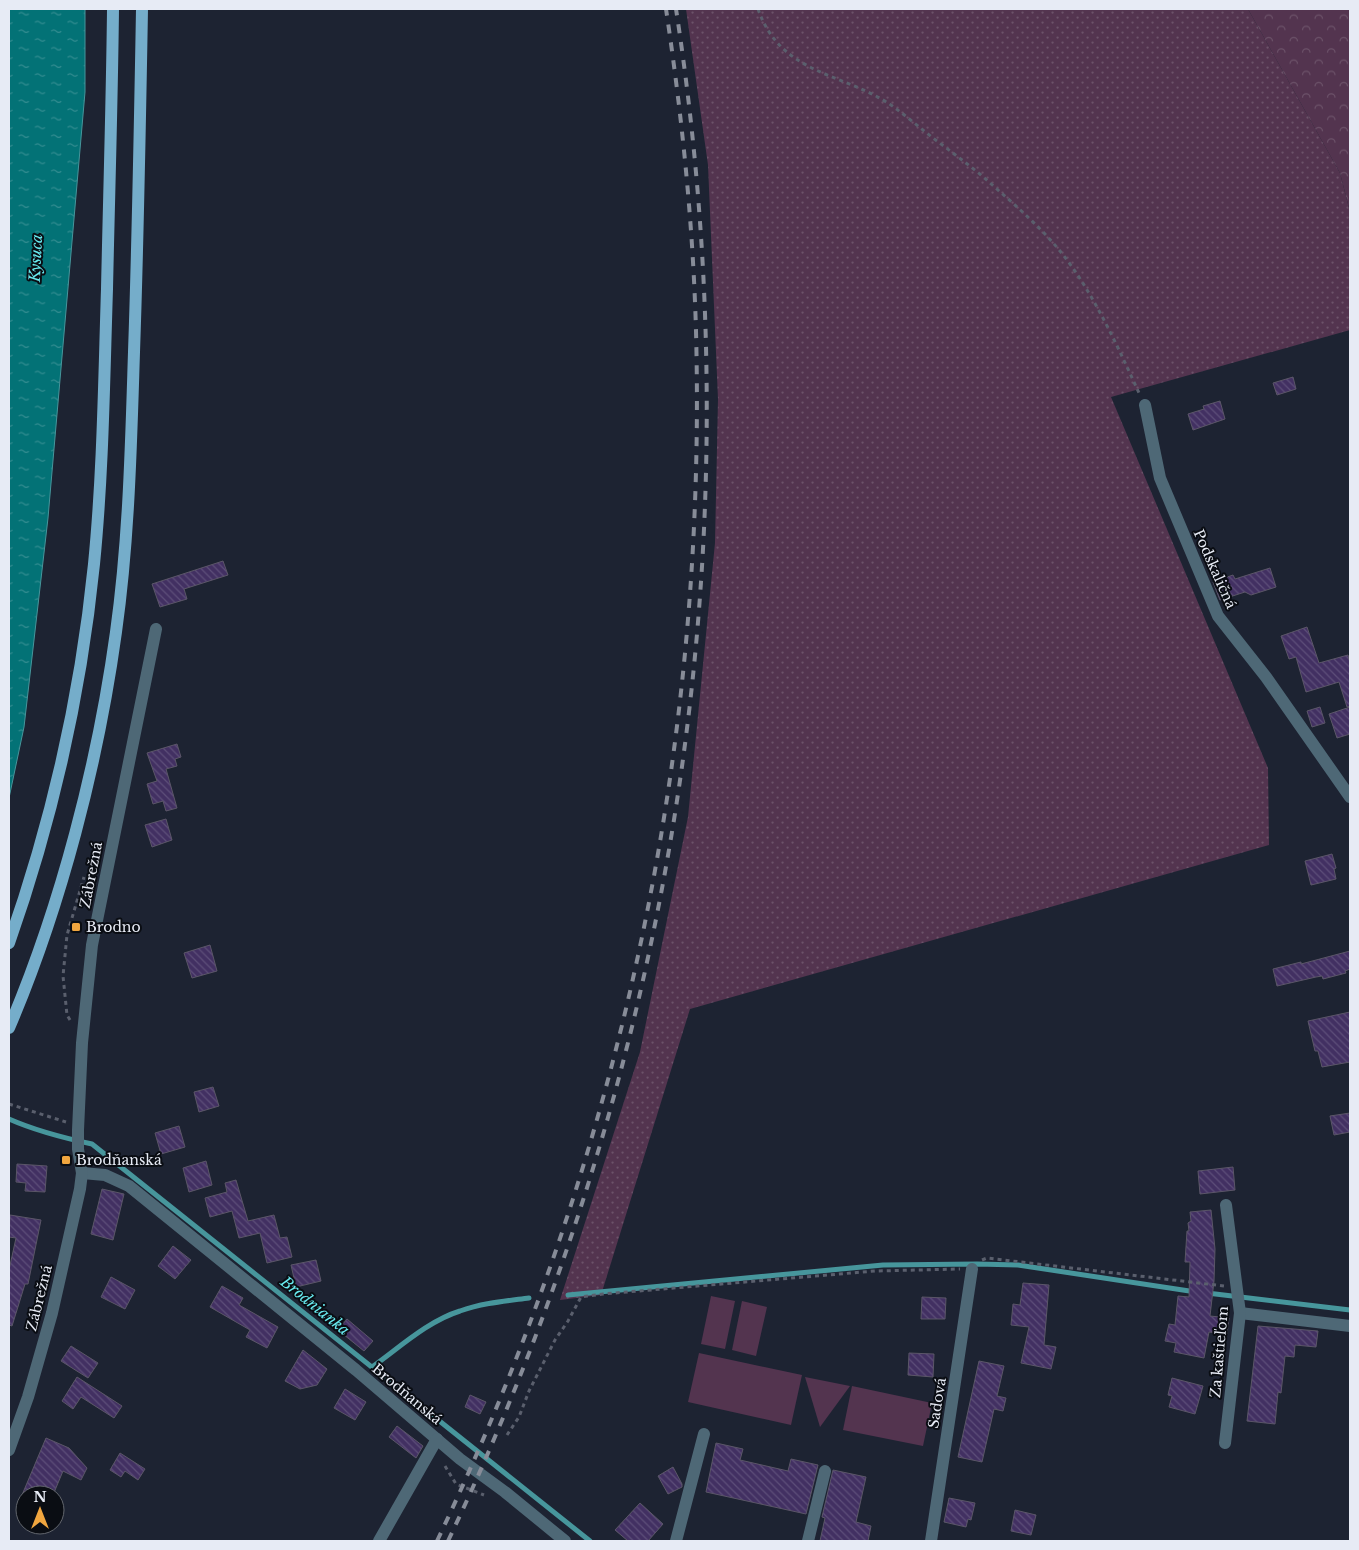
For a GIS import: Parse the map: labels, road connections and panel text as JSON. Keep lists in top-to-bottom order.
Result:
{
  "streets": {
    "street": [
      "Podskaličná",
      "Zábrežná",
      "Za kaštieľom",
      "Brodňanská",
      "Sadová"
    ]
  },
  "crossings": [
    ["Zábrežná", "Brodňanská"]
  ],
  "water": ["Kysuca", "Brodnianka"],
  "places": {
    "transit": ["Brodno", "Brodňanská"]
  },
  "north": "top"
}
